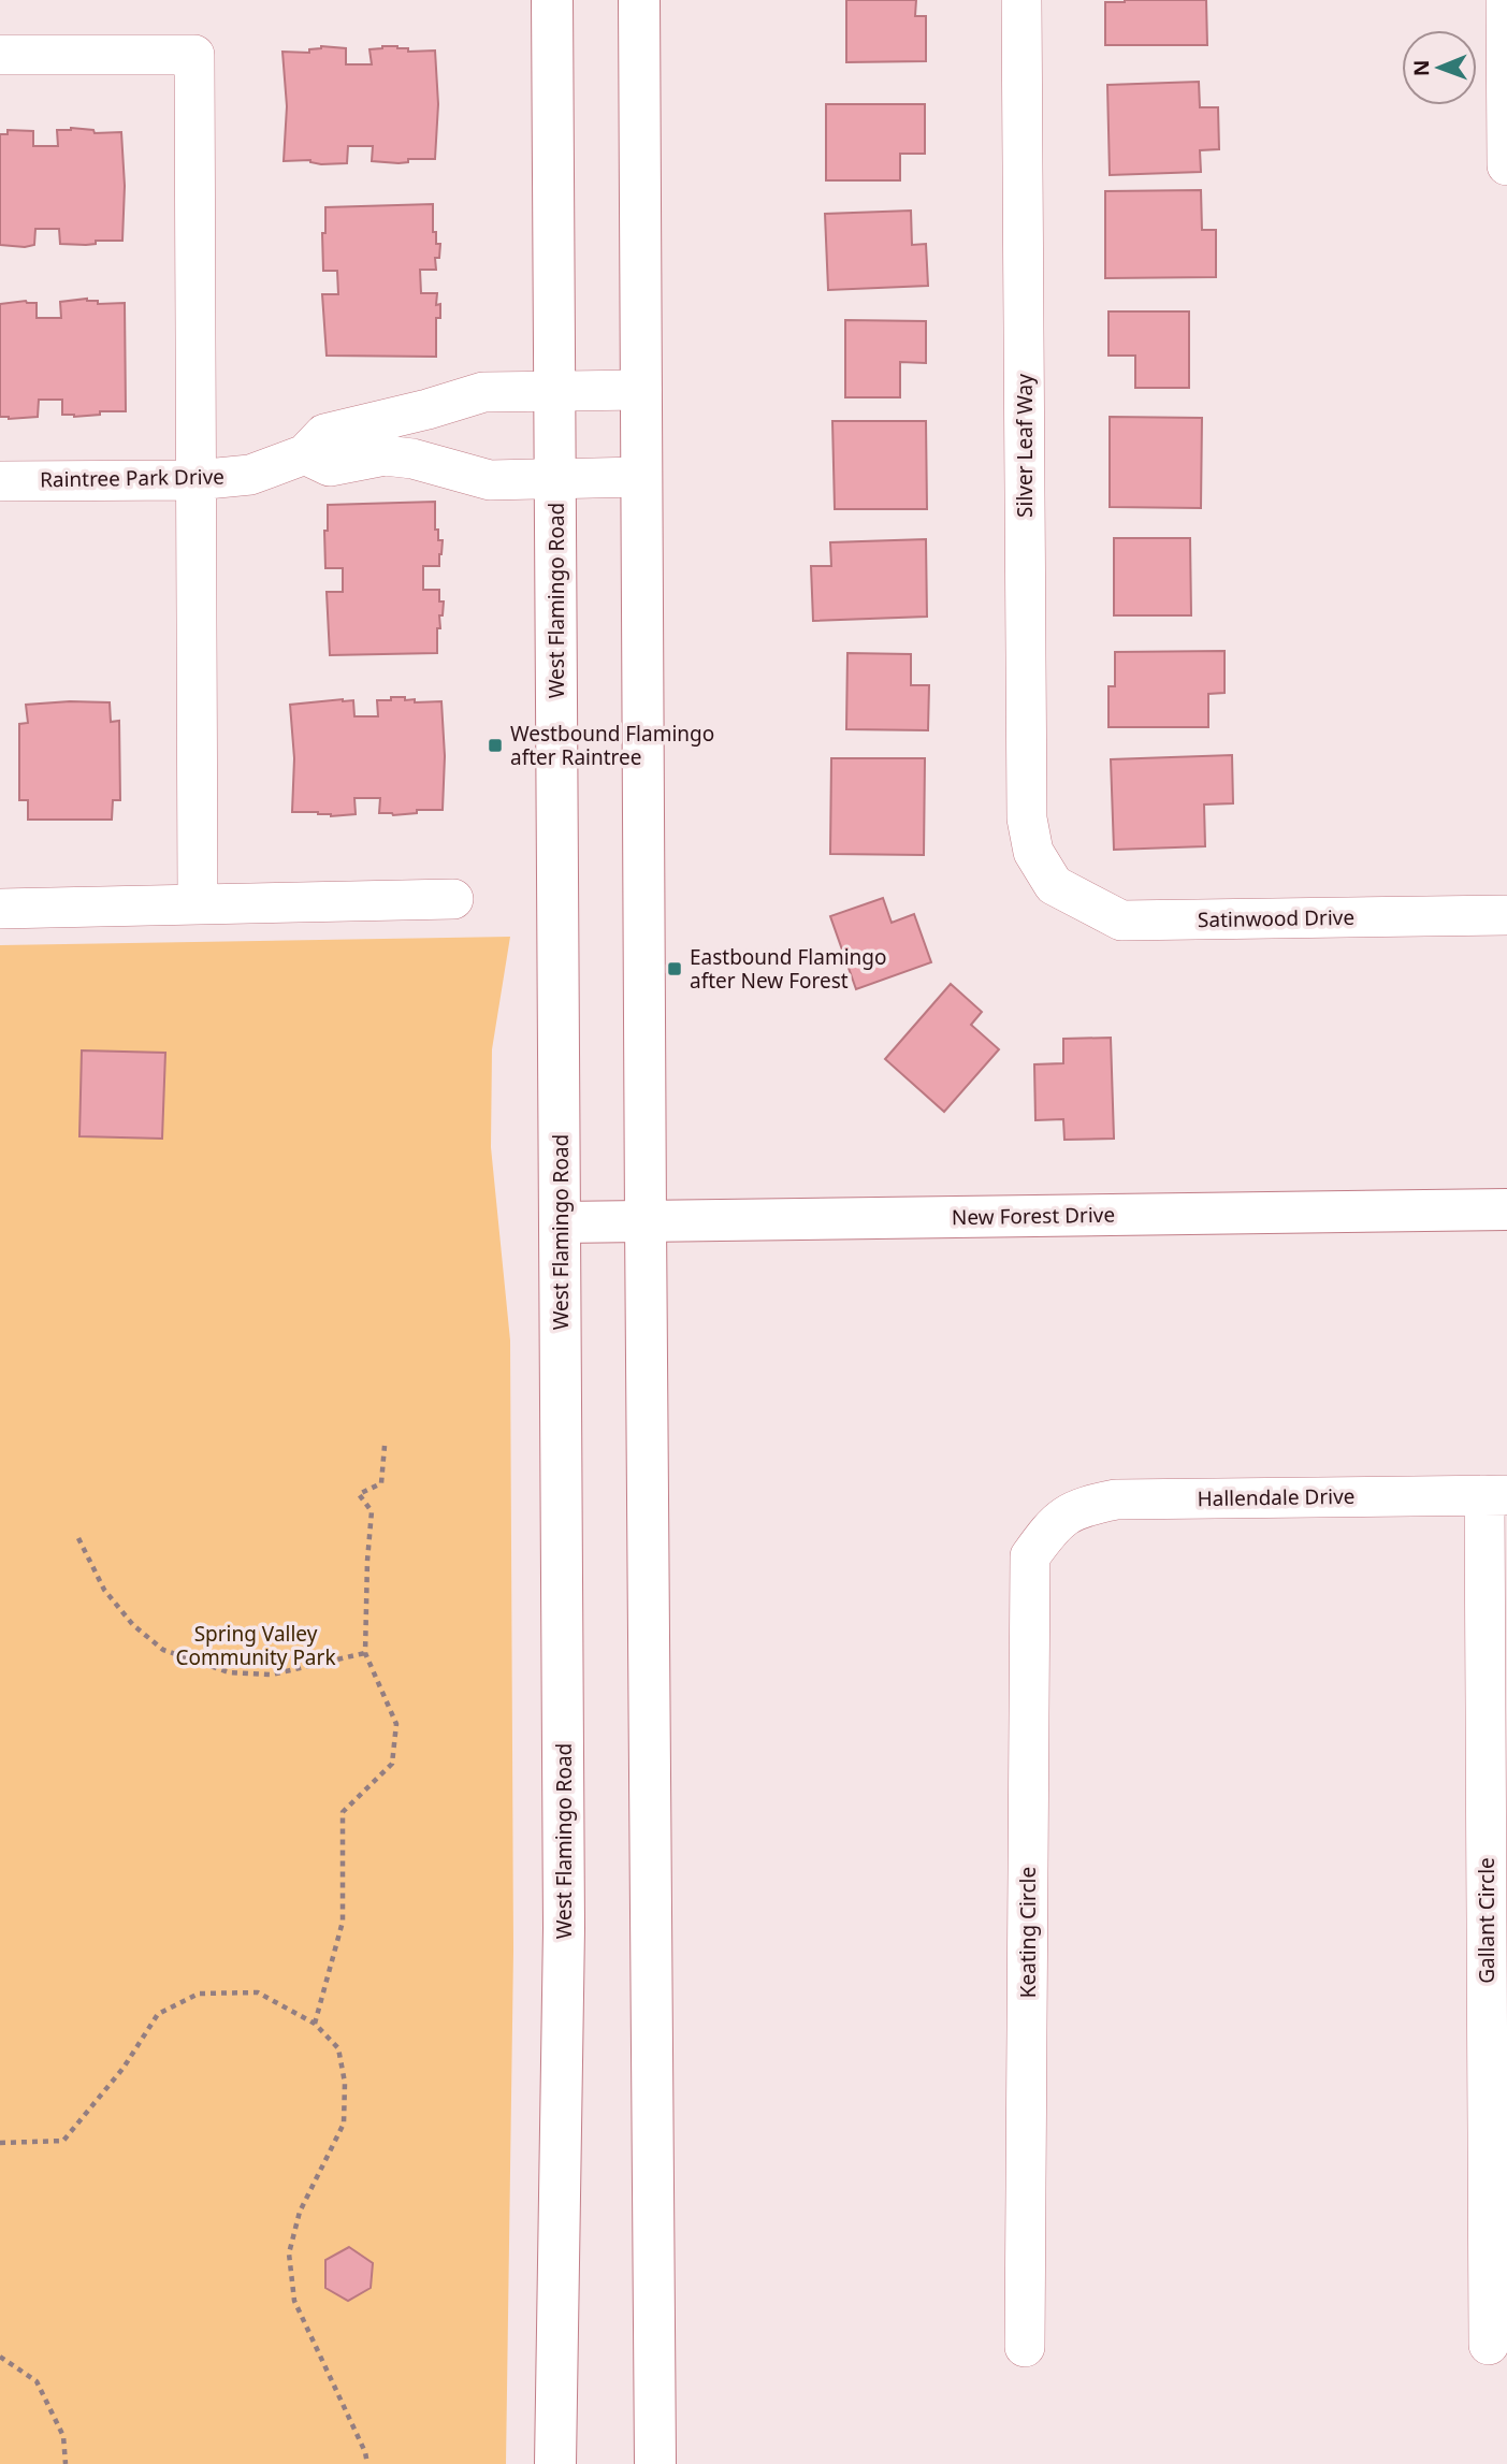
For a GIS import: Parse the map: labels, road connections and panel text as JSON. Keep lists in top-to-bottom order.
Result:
{
  "streets": {
    "main road": ["West Flamingo Road", "New Forest Drive"],
    "street": [
      "Silver Leaf Way",
      "Raintree Park Drive",
      "Satinwood Drive",
      "Hallendale Drive",
      "Gallant Circle",
      "Keating Circle"
    ]
  },
  "crossings": [
    ["Silver Leaf Way", "Satinwood Drive"],
    ["Raintree Park Drive", "West Flamingo Road"],
    ["West Flamingo Road", "New Forest Drive"],
    ["Hallendale Drive", "Gallant Circle"],
    ["Hallendale Drive", "Keating Circle"]
  ],
  "parks": ["Spring Valley Community Park"],
  "places": {
    "transit": ["Westbound Flamingo after Raintree", "Eastbound Flamingo after New Forest"]
  },
  "north": "left"
}
